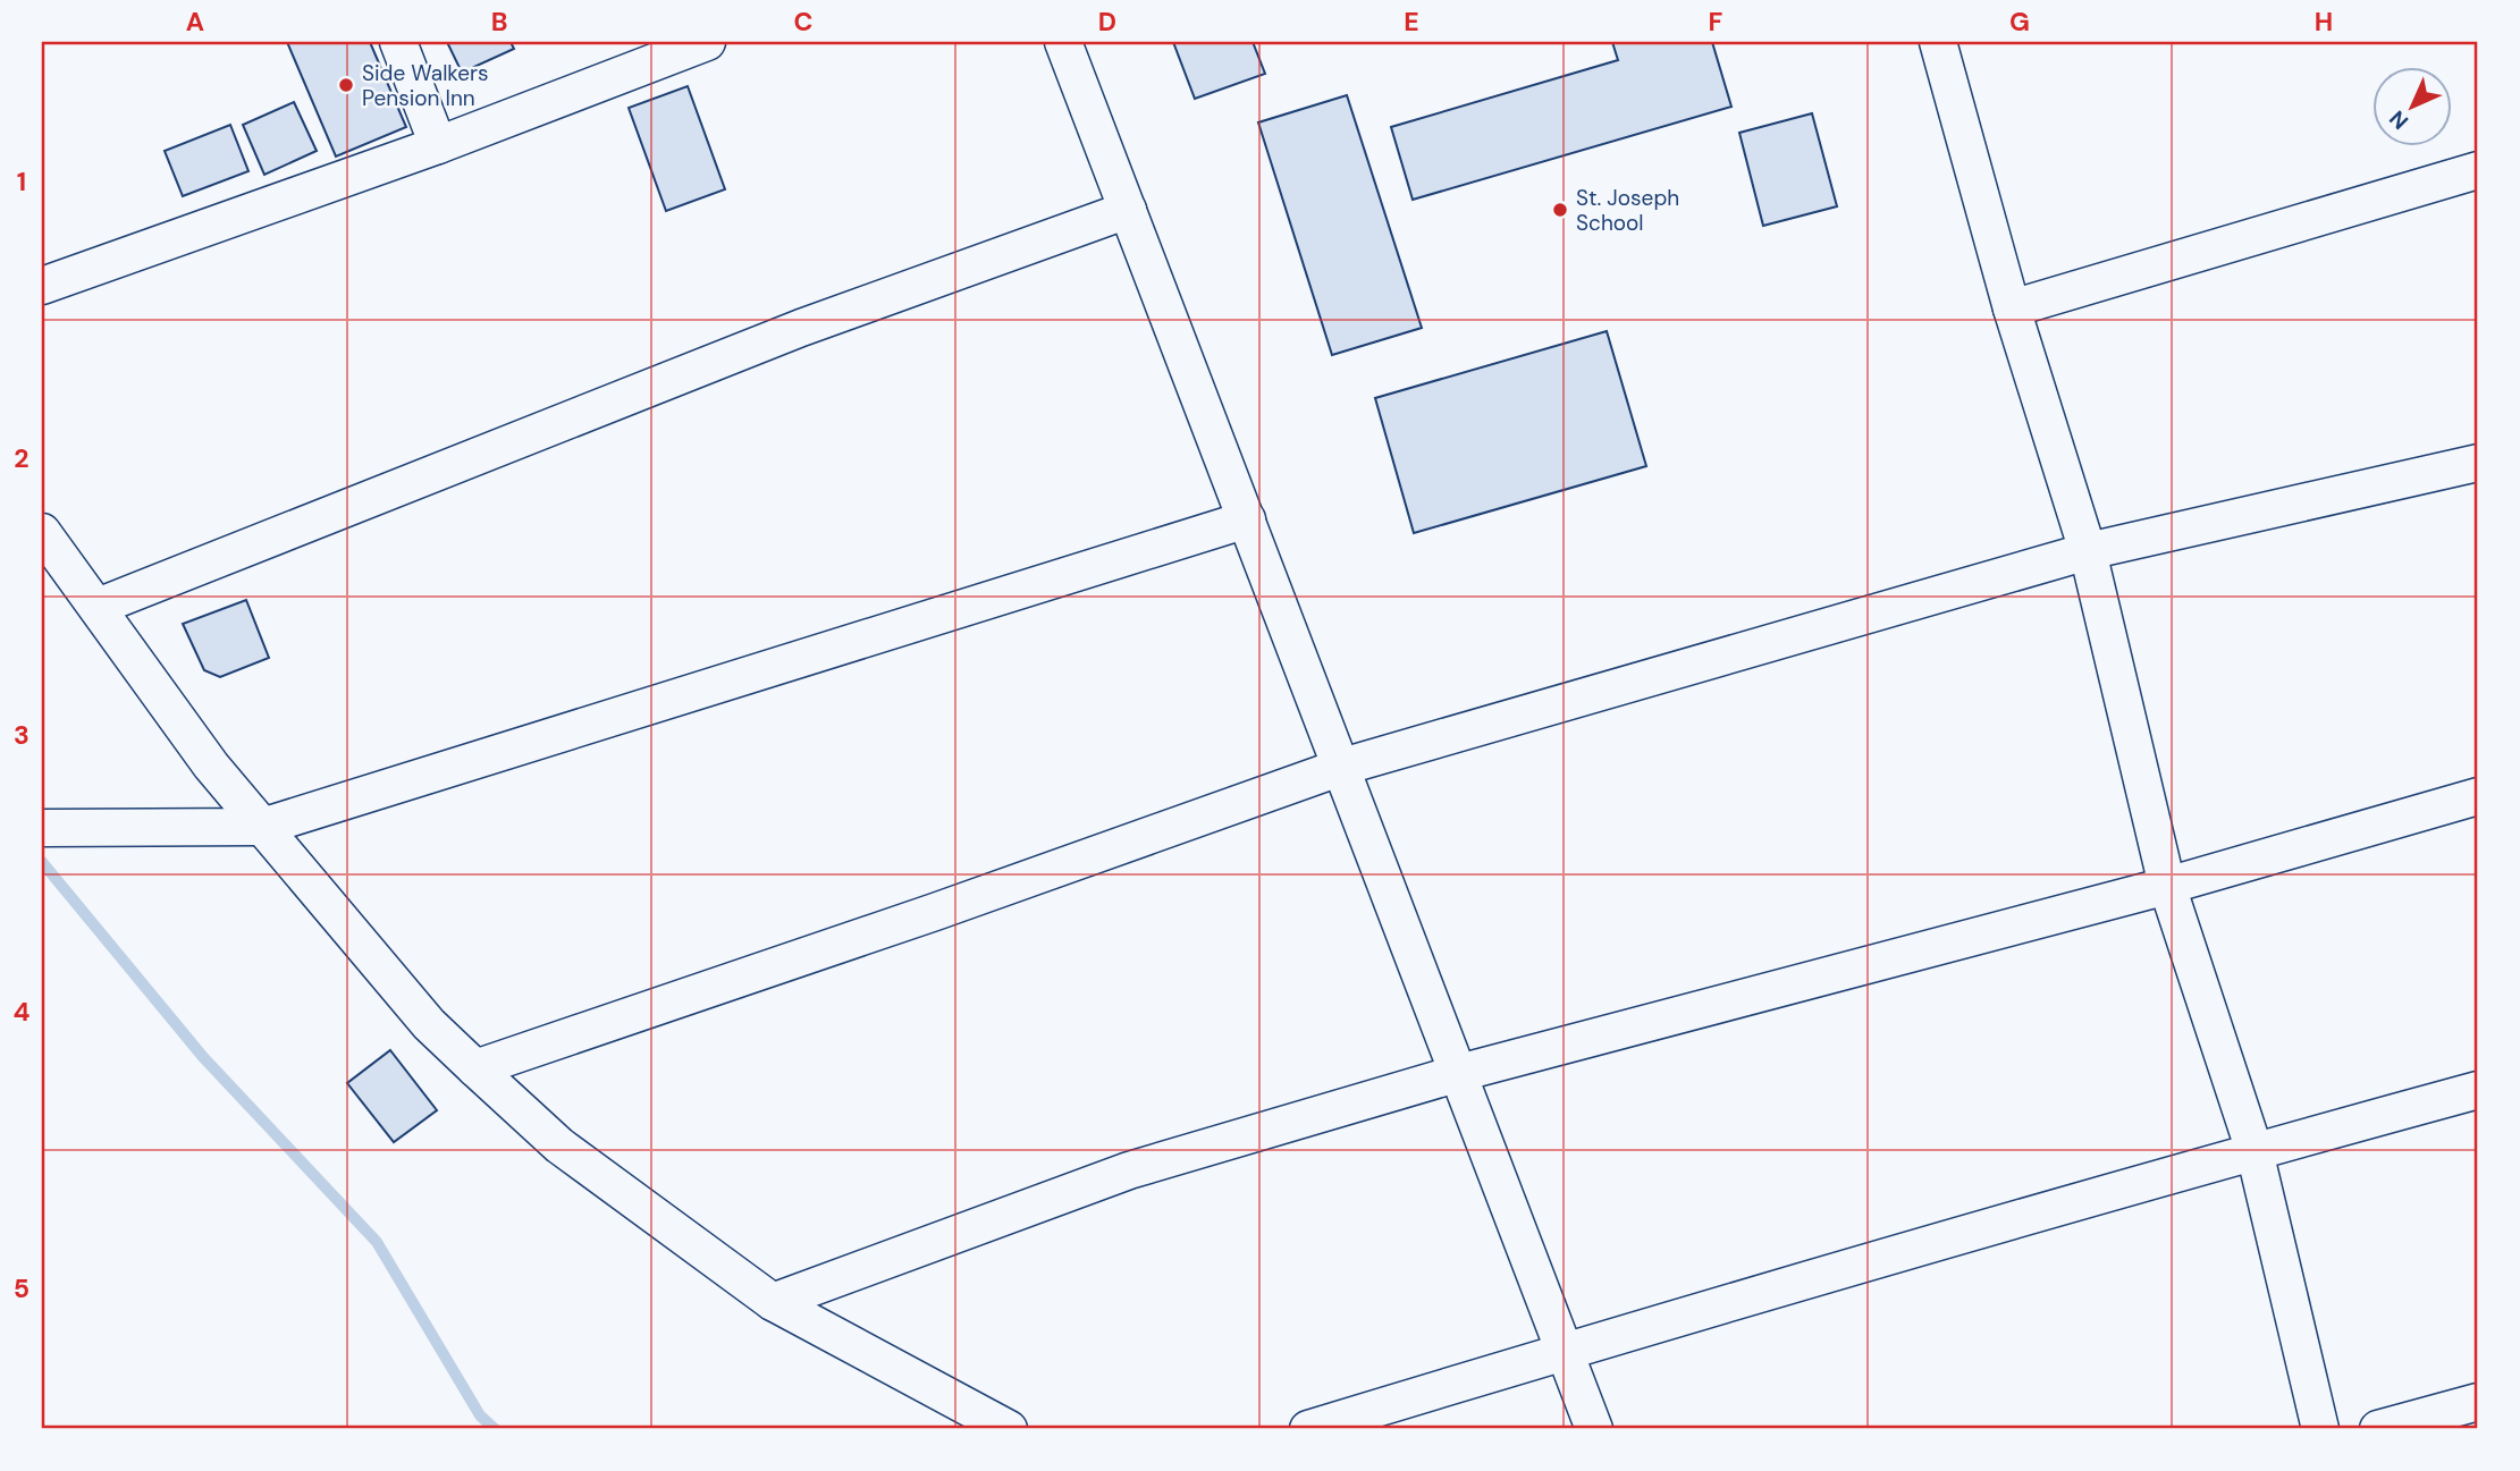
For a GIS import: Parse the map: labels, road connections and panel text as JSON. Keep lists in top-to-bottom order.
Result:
{
  "places": ["Side Walkers Pension Inn", "St. Joseph School"],
  "north": "bottom left",
  "grid": {
    "columns": [
      "A",
      "B",
      "C",
      "D",
      "E",
      "F",
      "G",
      "H"
    ],
    "rows": [
      "1",
      "2",
      "3",
      "4",
      "5"
    ]
  }
}
